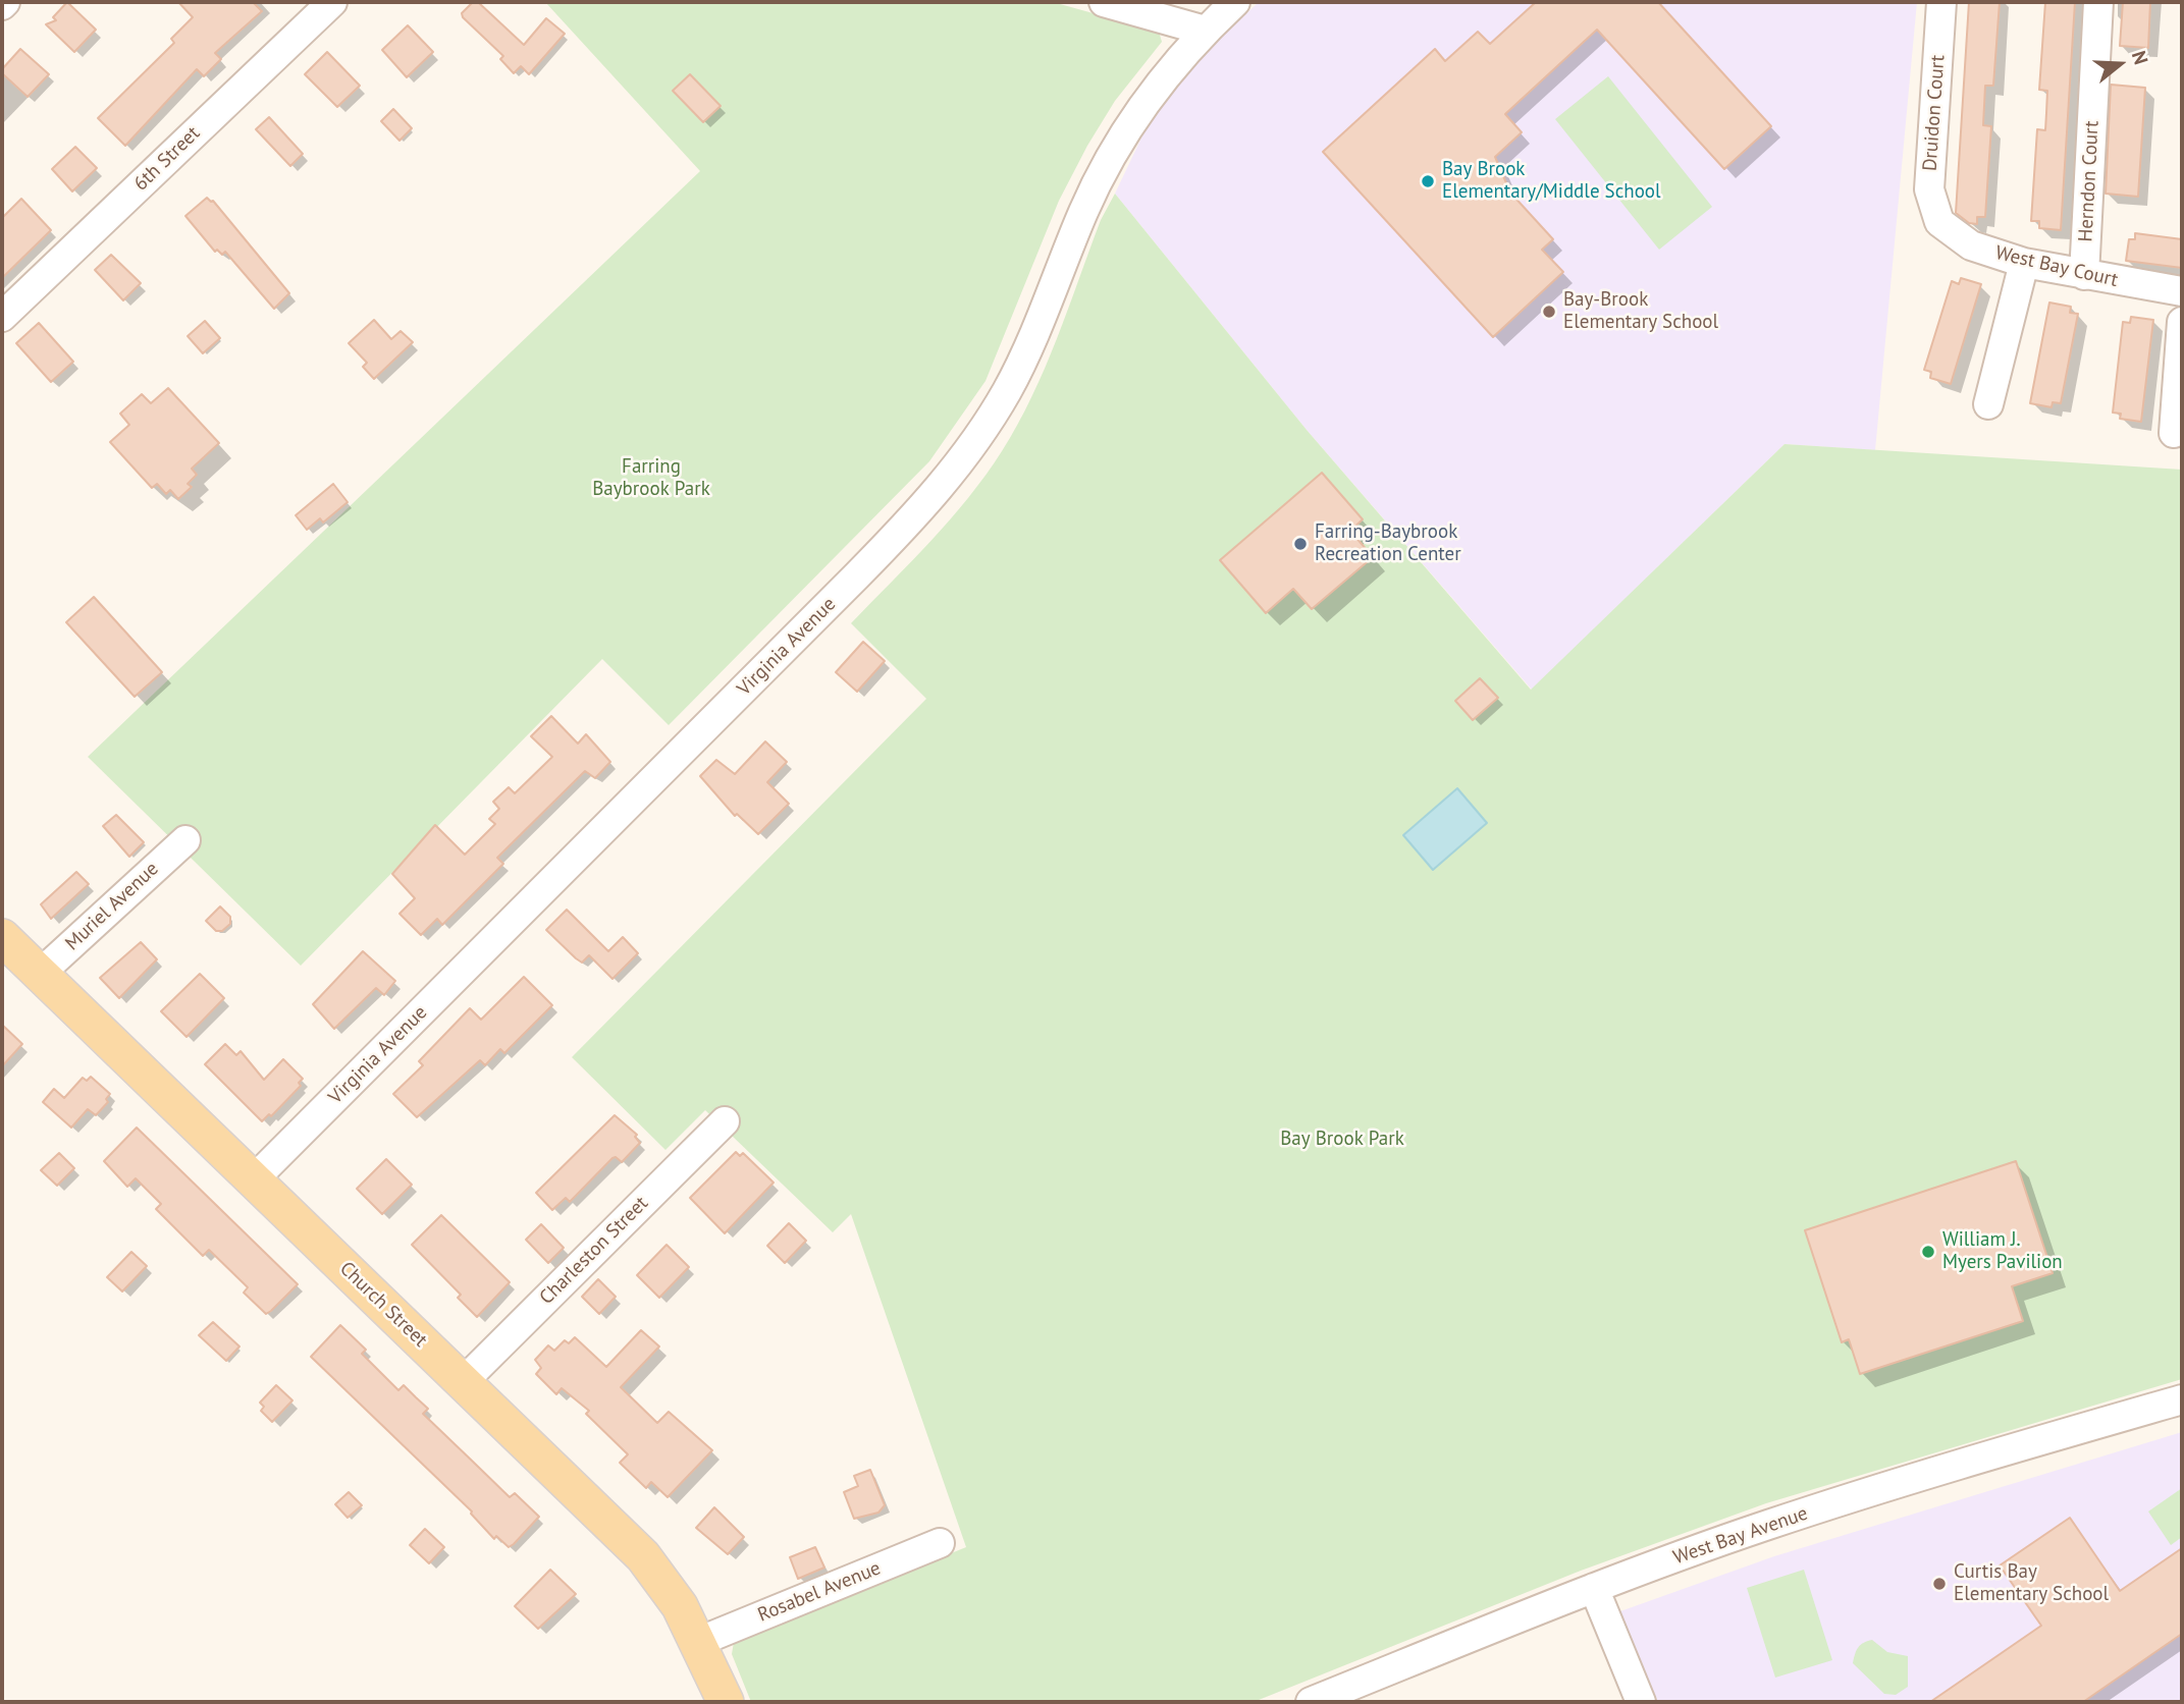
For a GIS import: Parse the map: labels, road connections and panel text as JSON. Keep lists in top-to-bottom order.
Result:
{
  "streets": {
    "main road": ["Church Street"],
    "street": [
      "Druidon Court",
      "6th Street",
      "Herndon Court",
      "West Bay Court",
      "Virginia Avenue",
      "Muriel Avenue",
      "Charleston Street",
      "West Bay Avenue",
      "Rosabel Avenue"
    ]
  },
  "crossings": [
    ["Druidon Court", "West Bay Court"],
    ["Herndon Court", "West Bay Court"],
    ["Virginia Avenue", "Church Street"],
    ["Muriel Avenue", "Church Street"],
    ["Charleston Street", "Church Street"],
    ["Church Street", "Rosabel Avenue"]
  ],
  "parks": ["Farring Baybrook Park", "Bay Brook Park"],
  "places": [
    "Bay Brook Elementary/Middle School",
    "Bay-Brook Elementary School",
    "Farring-Baybrook Recreation Center",
    "William J. Myers Pavilion",
    "Curtis Bay Elementary School"
  ],
  "north": "right"
}
